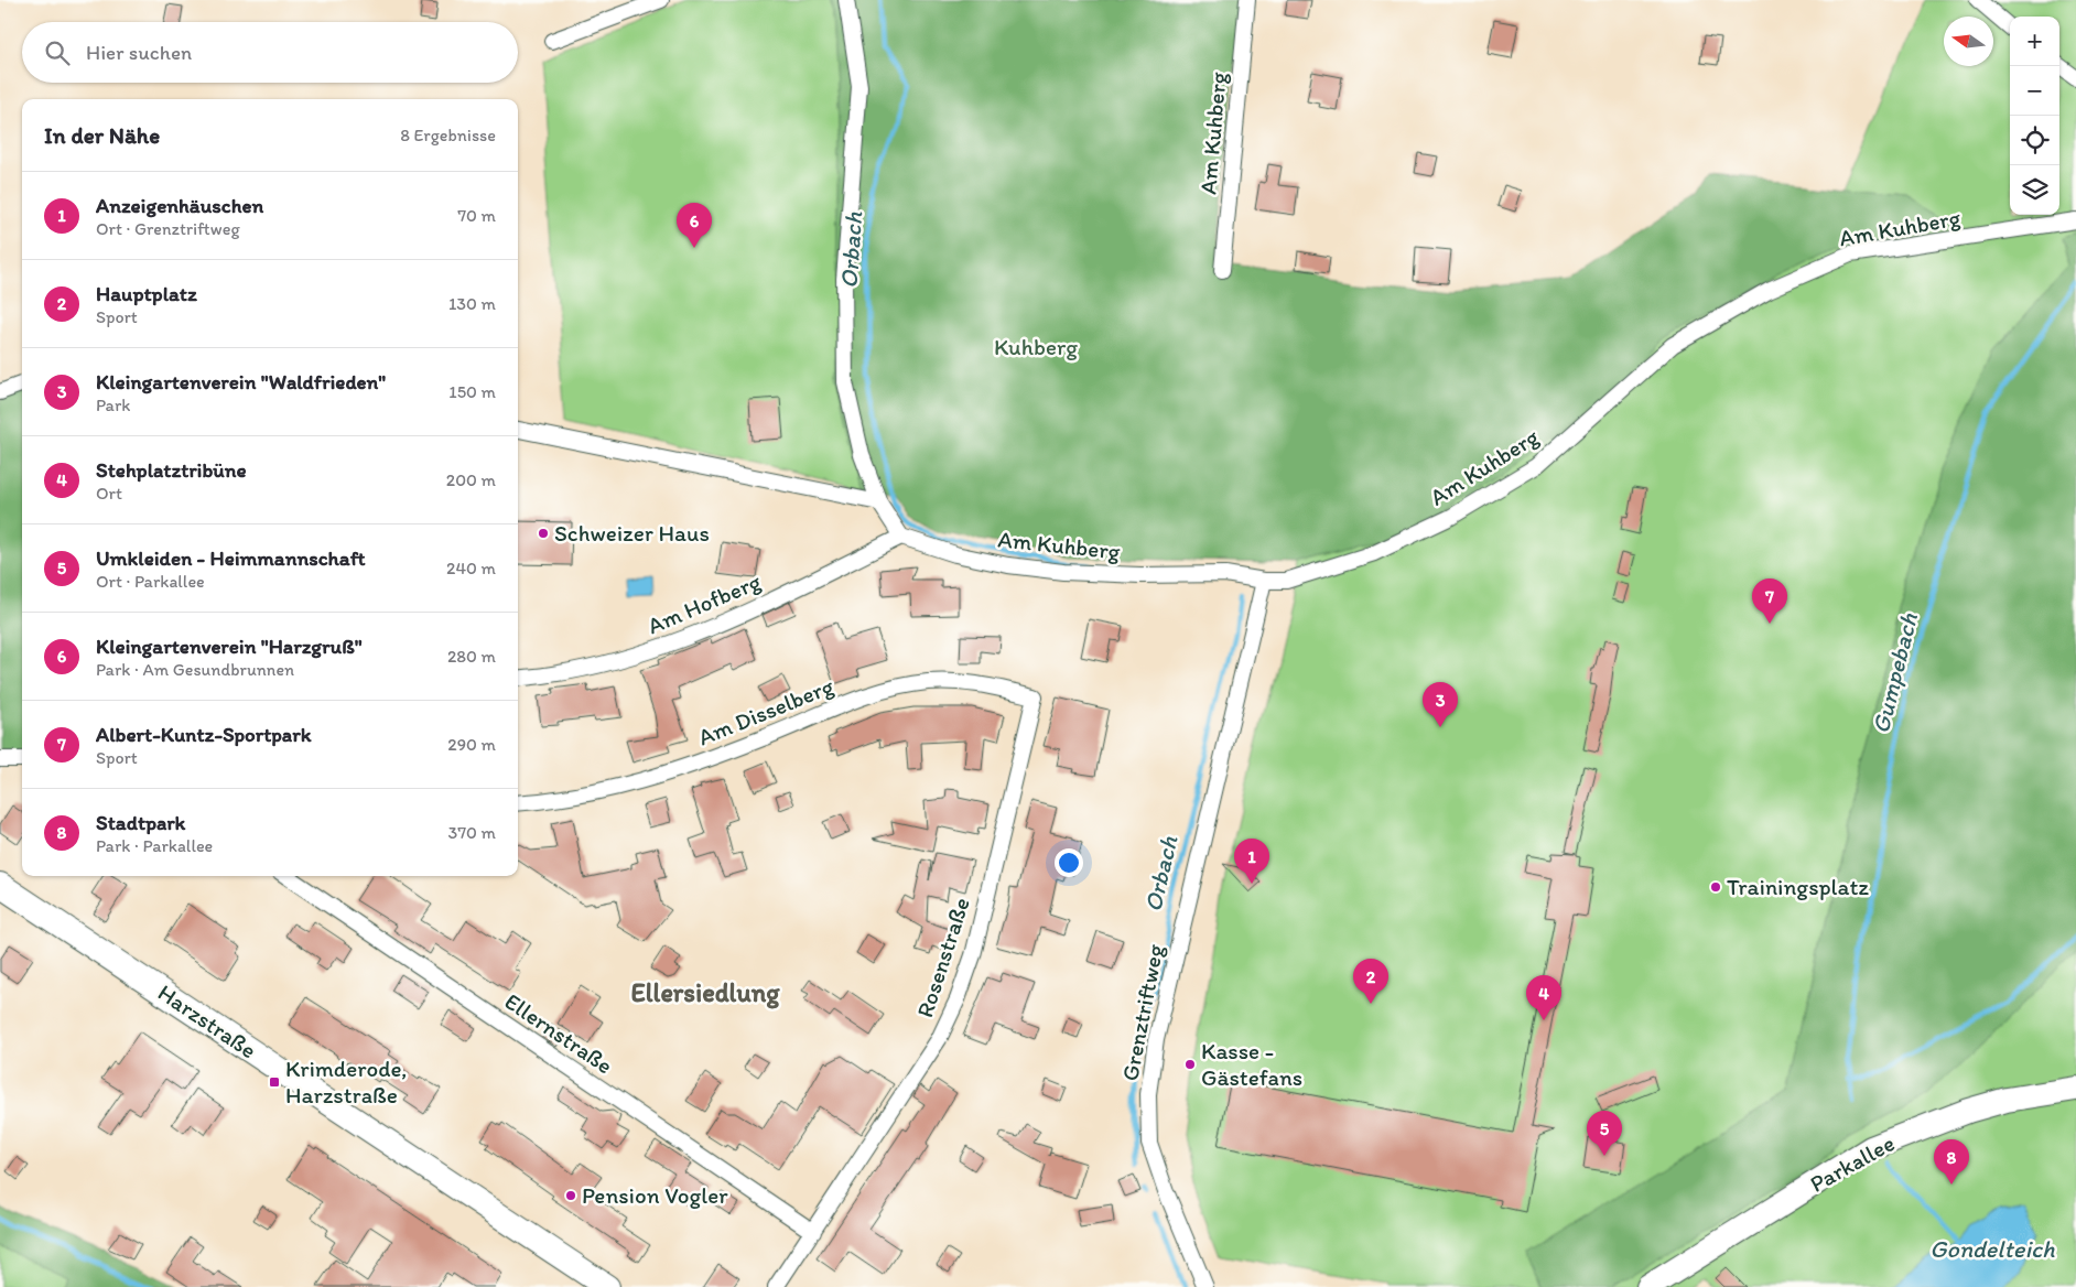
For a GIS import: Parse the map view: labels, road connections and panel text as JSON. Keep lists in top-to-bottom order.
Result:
{
  "streets": {
    "main road": ["Harzstraße", "Parkallee"],
    "street": [
      "Am Kuhberg",
      "Am Hofberg",
      "Am Disselberg",
      "Rosenstraße",
      "Grenztriftweg",
      "Ellernstraße"
    ]
  },
  "crossings": [
    ["Am Kuhberg", "Am Hofberg"],
    ["Am Kuhberg", "Grenztriftweg"],
    ["Am Disselberg", "Rosenstraße"],
    ["Rosenstraße", "Ellernstraße"]
  ],
  "districts": ["Ellersiedlung"],
  "water": ["Orbach", "Gumpebach", "Gondelteich"],
  "parks": ["Kuhberg"],
  "places": {
    "other": [
      "Schweizer Haus",
      "Trainingsplatz",
      "Kasse - Gästefans",
      "Pension Vogler"
    ],
    "transit": ["Krimderode, Harzstraße"]
  },
  "north": "left",
  "page": {
    "map_buttons": ["+", "−"],
    "search": "Hier suchen",
    "heading": ["In der Nähe", "8 Ergebnisse"],
    "list": [
      {
        "mark": "1",
        "name": "Anzeigenhäuschen",
        "note": "Ort · Grenztriftweg",
        "value": "70 m"
      },
      {
        "mark": "2",
        "name": "Hauptplatz",
        "note": "Sport",
        "value": "130 m"
      },
      {
        "mark": "3",
        "name": "Kleingartenverein \"Waldfrieden\"",
        "note": "Park",
        "value": "150 m"
      },
      {
        "mark": "4",
        "name": "Stehplatztribüne",
        "note": "Ort",
        "value": "200 m"
      },
      {
        "mark": "5",
        "name": "Umkleiden - Heimmannschaft",
        "note": "Ort · Parkallee",
        "value": "240 m"
      },
      {
        "mark": "6",
        "name": "Kleingartenverein \"Harzgruß\"",
        "note": "Park · Am Gesundbrunnen",
        "value": "280 m"
      },
      {
        "mark": "7",
        "name": "Albert-Kuntz-Sportpark",
        "note": "Sport",
        "value": "290 m"
      },
      {
        "mark": "8",
        "name": "Stadtpark",
        "note": "Park · Parkallee",
        "value": "370 m"
      }
    ],
    "pins": [
      "6",
      "7",
      "3",
      "1",
      "2",
      "4",
      "5",
      "8"
    ]
  }
}
